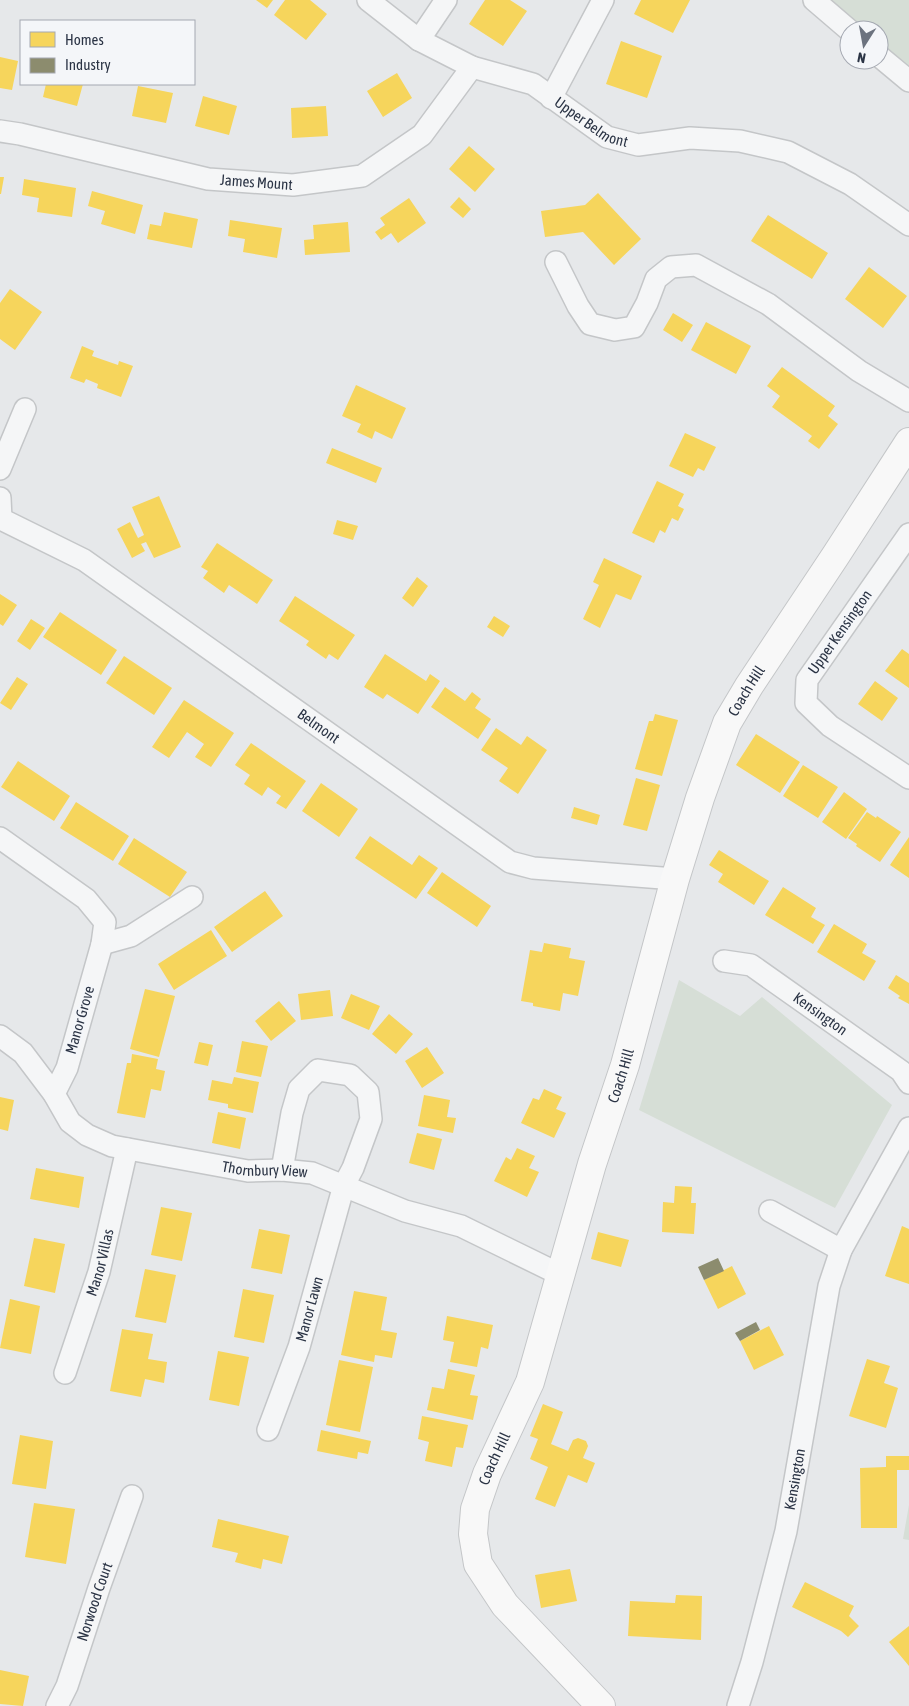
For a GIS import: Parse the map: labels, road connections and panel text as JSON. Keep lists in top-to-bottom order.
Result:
{
  "streets": {
    "street": [
      "Upper Belmont",
      "James Mount",
      "Upper Kensington",
      "Coach Hill",
      "Belmont",
      "Kensington",
      "Manor Grove",
      "Thornbury View",
      "Manor Villas",
      "Manor Lawn",
      "Norwood Court"
    ]
  },
  "crossings": [
    ["Upper Belmont", "James Mount"],
    ["Coach Hill", "Belmont"],
    ["Coach Hill", "Thornbury View"],
    ["Manor Grove", "Thornbury View"],
    ["Thornbury View", "Manor Villas"],
    ["Thornbury View", "Manor Lawn"]
  ],
  "legend": ["Homes", "Industry"],
  "north": "bottom"
}
